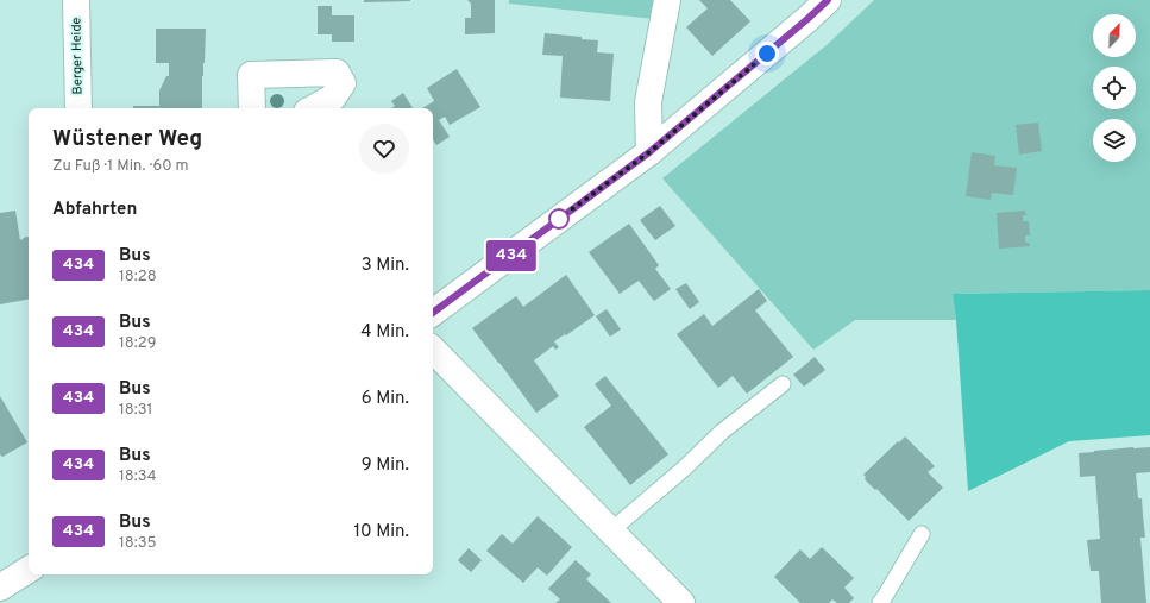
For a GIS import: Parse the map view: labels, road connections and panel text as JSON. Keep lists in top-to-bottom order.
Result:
{
  "streets": {
    "street": ["Berger Heide"]
  },
  "lines": ["bus line 434"],
  "north": "top right",
  "page": {
    "on_map": "434",
    "heading": [
      ["Wüstener Weg", "Zu Fuß · 1 Min. · 60 m"],
      "Abfahrten"
    ],
    "list": [
      {
        "mark": "434",
        "name": "Bus",
        "note": "18:28",
        "value": "3 Min."
      },
      {
        "mark": "434",
        "name": "Bus",
        "note": "18:29",
        "value": "4 Min."
      },
      {
        "mark": "434",
        "name": "Bus",
        "note": "18:31",
        "value": "6 Min."
      },
      {
        "mark": "434",
        "name": "Bus",
        "note": "18:34",
        "value": "9 Min."
      },
      {
        "mark": "434",
        "name": "Bus",
        "note": "18:35",
        "value": "10 Min."
      }
    ]
  }
}
